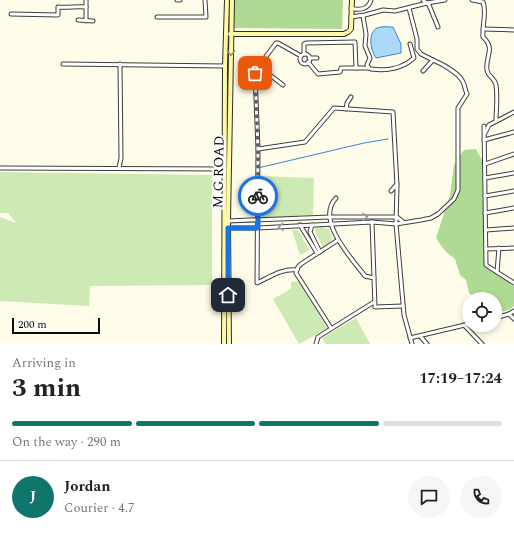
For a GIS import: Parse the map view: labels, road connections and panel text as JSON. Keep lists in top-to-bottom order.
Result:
{
  "streets": {
    "street": ["M G ROAD"]
  },
  "scale_bar": "200 m",
  "page": {
    "scale": "200 m",
    "heading": ["3 min", "Arriving in", "17:19–17:24"],
    "panel": ["Jordan", "Courier · 4.7"],
    "bar": "On the way · 290 m",
    "round": "J"
  }
}
